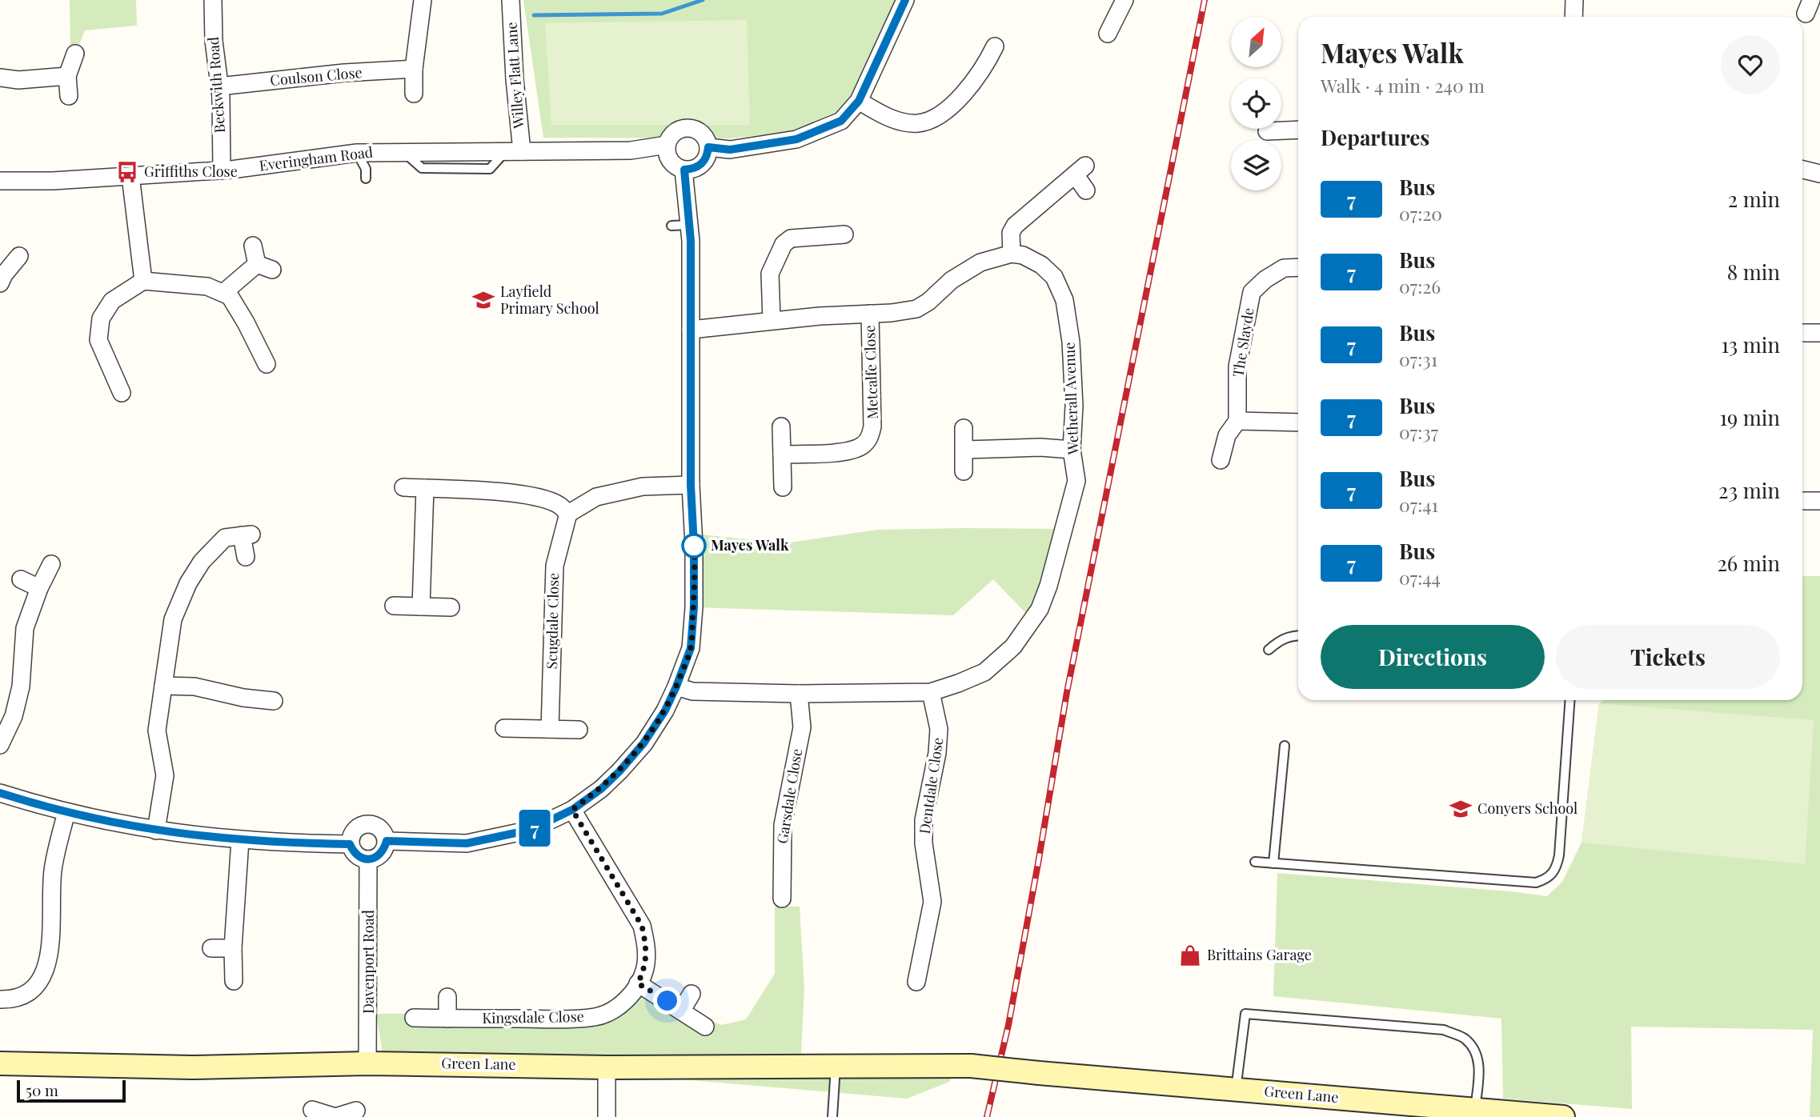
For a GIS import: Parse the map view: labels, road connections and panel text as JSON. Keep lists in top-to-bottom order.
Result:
{
  "streets": {
    "main road": ["Green Lane"],
    "street": [
      "Willey Flatt Lane",
      "Coulson Close",
      "Beckwith Road",
      "Everingham Road",
      "The Slayde",
      "Metcalfe Close",
      "Wetherall Avenue",
      "Scugdale Close",
      "Dentdale Close",
      "Garsdale Close",
      "Davenport Road",
      "Kingsdale Close"
    ]
  },
  "crossings": [
    ["Willey Flatt Lane", "Everingham Road"],
    ["Coulson Close", "Beckwith Road"],
    ["Beckwith Road", "Everingham Road"],
    ["Wetherall Avenue", "Dentdale Close"],
    ["Wetherall Avenue", "Garsdale Close"],
    ["Davenport Road", "Green Lane"]
  ],
  "places": {
    "bus stop": ["Griffiths Close"],
    "school or university": ["Layfield Primary School", "Conyers School"],
    "other": ["Mayes Walk"],
    "shop": ["Brittains Garage"]
  },
  "lines": ["bus line 7"],
  "scale_bar": "50 m",
  "north": "top right",
  "page": {
    "on_map": "7",
    "heading": [
      ["Mayes Walk", "Walk · 4 min · 240 m"],
      "Departures"
    ],
    "list": [
      {
        "mark": "7",
        "name": "Bus",
        "note": "07:20",
        "value": "2 min"
      },
      {
        "mark": "7",
        "name": "Bus",
        "note": "07:26",
        "value": "8 min"
      },
      {
        "mark": "7",
        "name": "Bus",
        "note": "07:31",
        "value": "13 min"
      },
      {
        "mark": "7",
        "name": "Bus",
        "note": "07:37",
        "value": "19 min"
      },
      {
        "mark": "7",
        "name": "Bus",
        "note": "07:41",
        "value": "23 min"
      },
      {
        "mark": "7",
        "name": "Bus",
        "note": "07:44",
        "value": "26 min"
      }
    ],
    "buttons": ["Directions", "Tickets"],
    "scale": "50 m"
  }
}
